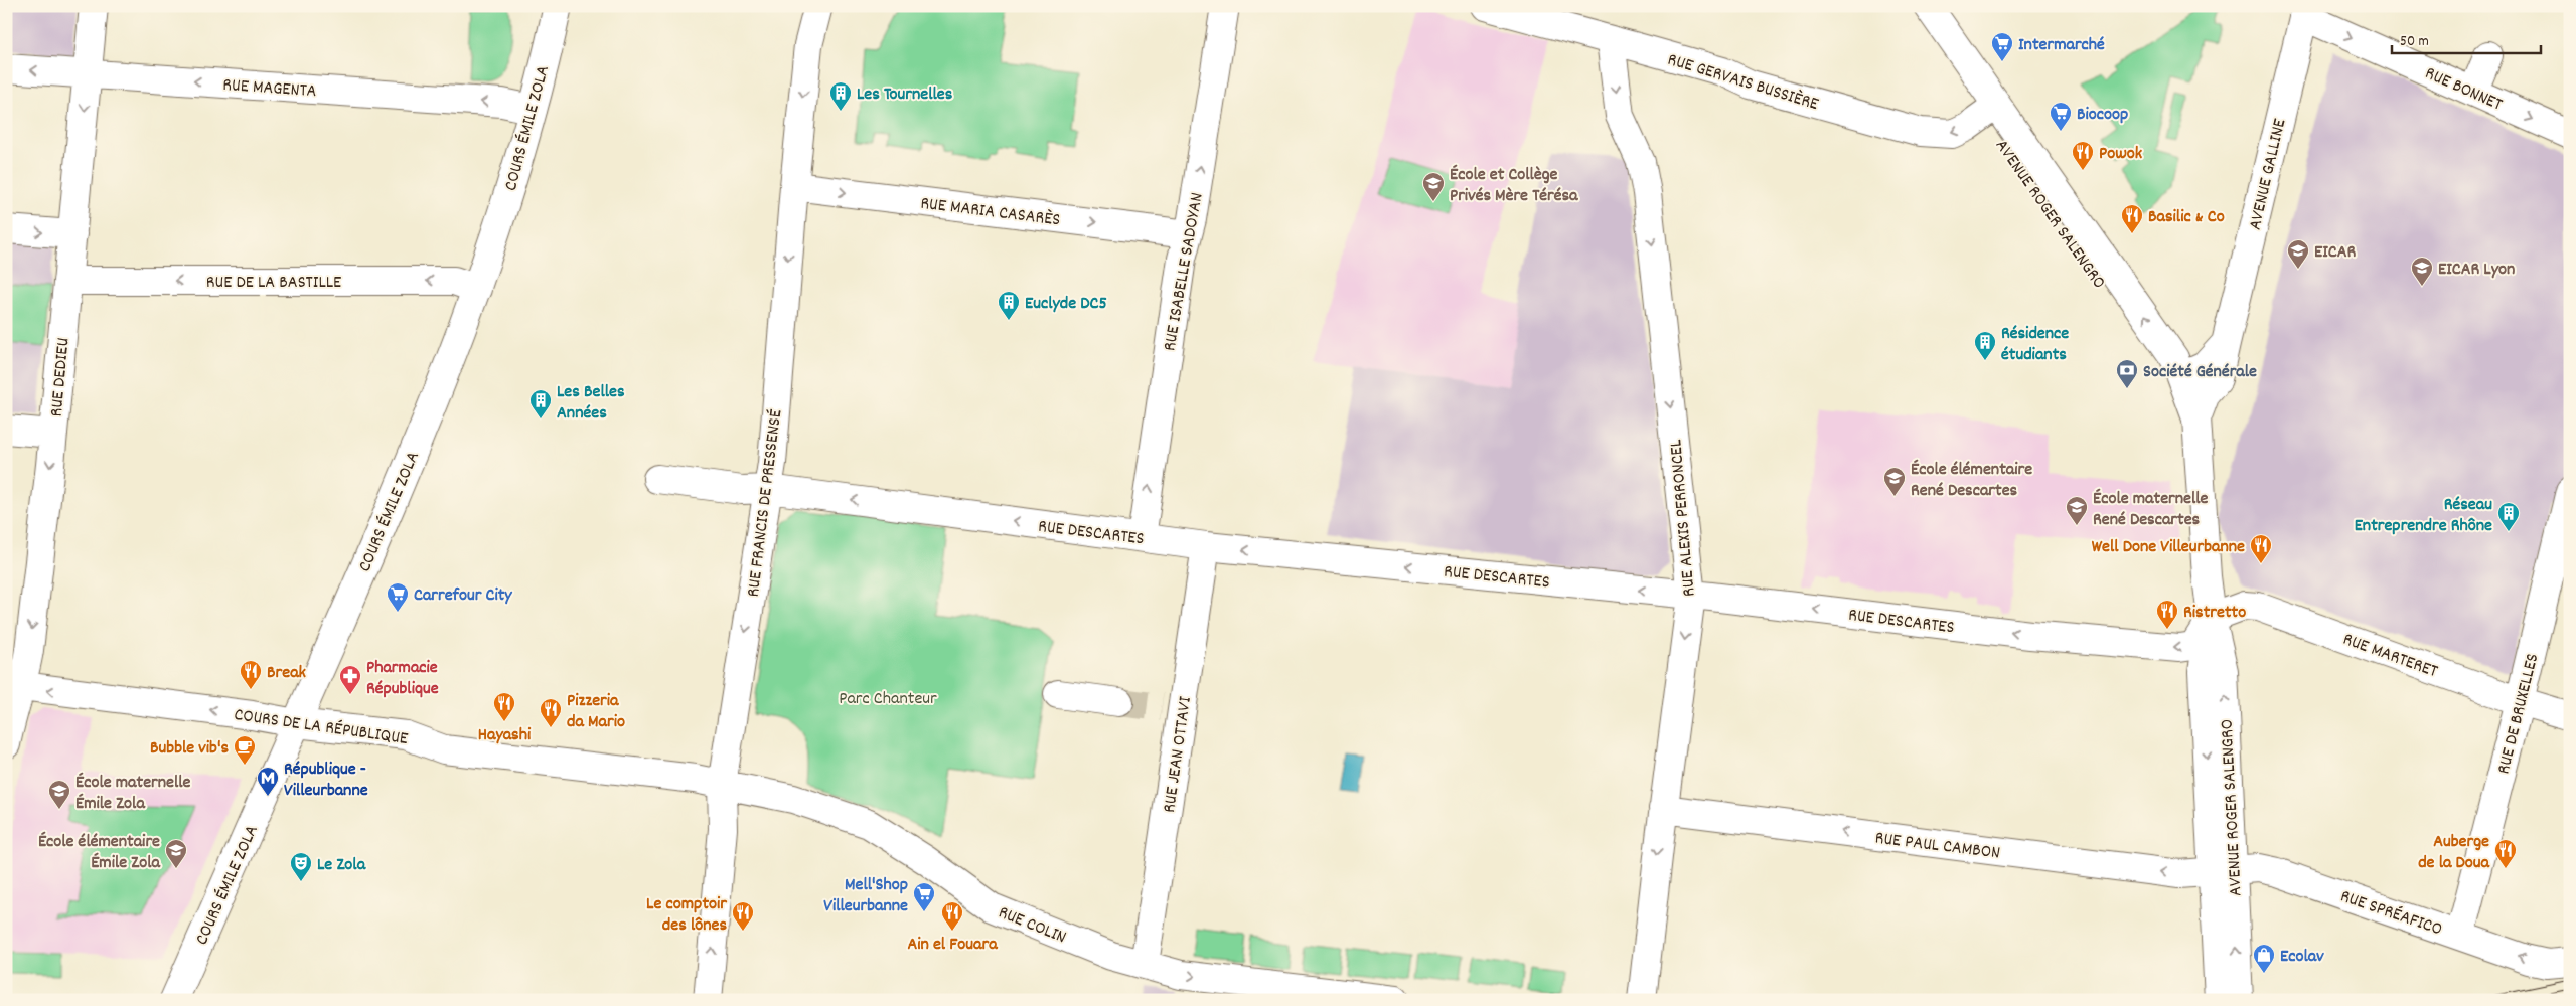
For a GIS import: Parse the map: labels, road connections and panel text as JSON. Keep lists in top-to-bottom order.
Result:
{
  "streets": {
    "street": [
      "RUE GERVAIS BUSSIÈRE",
      "RUE MAGENTA",
      "RUE BONNET",
      "COURS ÉMILE ZOLA",
      "AVENUE GALLINE",
      "RUE MARIA CASARÈS",
      "AVENUE ROGER SALENGRO",
      "RUE ISABELLE SADOYAN",
      "RUE DE LA BASTILLE",
      "RUE DEDIEU",
      "RUE FRANCIS DE PRESSENSÉ",
      "RUE ALEXIS PERRONCEL",
      "RUE DESCARTES",
      "RUE MARTERET",
      "RUE DE BRUXELLES",
      "COURS DE LA RÉPUBLIQUE",
      "RUE JEAN OTTAVI",
      "RUE PAUL CAMBON",
      "RUE SPRÉAFICO",
      "RUE COLIN"
    ]
  },
  "crossings": [
    ["RUE GERVAIS BUSSIÈRE", "AVENUE ROGER SALENGRO"],
    ["RUE GERVAIS BUSSIÈRE", "RUE ALEXIS PERRONCEL"],
    ["RUE MAGENTA", "COURS ÉMILE ZOLA"],
    ["RUE MAGENTA", "RUE DEDIEU"],
    ["RUE BONNET", "AVENUE GALLINE"],
    ["COURS ÉMILE ZOLA", "RUE DE LA BASTILLE"],
    ["COURS ÉMILE ZOLA", "COURS DE LA RÉPUBLIQUE"],
    ["AVENUE GALLINE", "AVENUE ROGER SALENGRO"],
    ["RUE MARIA CASARÈS", "RUE ISABELLE SADOYAN"],
    ["RUE MARIA CASARÈS", "RUE FRANCIS DE PRESSENSÉ"],
    ["AVENUE ROGER SALENGRO", "RUE DESCARTES"],
    ["AVENUE ROGER SALENGRO", "RUE MARTERET"],
    ["AVENUE ROGER SALENGRO", "RUE PAUL CAMBON"],
    ["AVENUE ROGER SALENGRO", "RUE SPRÉAFICO"],
    ["RUE ISABELLE SADOYAN", "RUE DESCARTES"],
    ["RUE DE LA BASTILLE", "RUE DEDIEU"],
    ["RUE DEDIEU", "COURS DE LA RÉPUBLIQUE"],
    ["RUE FRANCIS DE PRESSENSÉ", "RUE DESCARTES"],
    ["RUE FRANCIS DE PRESSENSÉ", "RUE COLIN"],
    ["RUE ALEXIS PERRONCEL", "RUE DESCARTES"],
    ["RUE ALEXIS PERRONCEL", "RUE PAUL CAMBON"],
    ["RUE DESCARTES", "RUE MARTERET"],
    ["RUE DESCARTES", "RUE JEAN OTTAVI"],
    ["RUE MARTERET", "RUE DE BRUXELLES"],
    ["RUE DE BRUXELLES", "RUE SPRÉAFICO"],
    ["COURS DE LA RÉPUBLIQUE", "RUE COLIN"],
    ["RUE JEAN OTTAVI", "RUE COLIN"],
    ["RUE PAUL CAMBON", "RUE SPRÉAFICO"]
  ],
  "one_way": [
    "RUE GERVAIS BUSSIÈRE",
    "RUE MAGENTA",
    "RUE BONNET",
    "RUE MARIA CASARÈS",
    "RUE ISABELLE SADOYAN",
    "RUE DE LA BASTILLE",
    "RUE DEDIEU",
    "RUE ALEXIS PERRONCEL",
    "RUE DESCARTES",
    "COURS DE LA RÉPUBLIQUE",
    "RUE PAUL CAMBON"
  ],
  "parks": ["Parc Chanteur"],
  "places": {
    "supermarket": [
      "Intermarché",
      "Biocoop",
      "Carrefour City",
      "Mell'Shop Villeurbanne"
    ],
    "building": [
      "Les Tournelles",
      "Euclyde DC5",
      "Résidence étudiants",
      "Les Belles Années",
      "Réseau Entreprendre Rhône"
    ],
    "restaurant": [
      "Powok",
      "Basilic & Co",
      "Well Done Villeurbanne",
      "Ristretto",
      "Break",
      "Hayashi",
      "Pizzeria da Mario",
      "Auberge de la Doua",
      "Le comptoir des lônes",
      "Ain el Fouara"
    ],
    "school or university": [
      "École et Collège Privés Mère Térésa",
      "EICAR",
      "EICAR Lyon",
      "École élémentaire René Descartes",
      "École maternelle René Descartes",
      "École maternelle Émile Zola",
      "École élémentaire Émile Zola"
    ],
    "bank": ["Société Générale"],
    "pharmacy": ["Pharmacie République"],
    "cafe": ["Bubble vib's"],
    "metro station": ["République - Villeurbanne"],
    "theatre": ["Le Zola"],
    "shop": ["Ecolav"]
  },
  "scale_bar": "50 m"
}
